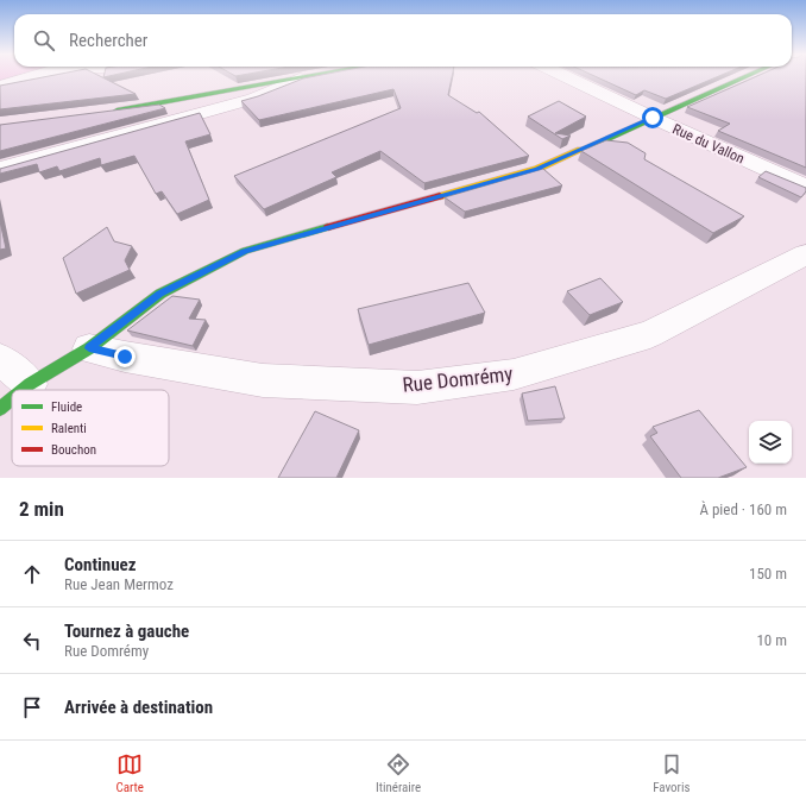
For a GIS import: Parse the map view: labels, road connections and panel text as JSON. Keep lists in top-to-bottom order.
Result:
{
  "streets": {
    "street": ["Rue du Vallon", "Rue Domrémy"]
  },
  "legend": ["Fluide", "Ralenti", "Bouchon"],
  "page": {
    "search": "Rechercher",
    "heading": ["2 min", "À pied · 160 m"],
    "list": [
      ["Continuez", "Rue Jean Mermoz", "150 m"],
      ["Tournez à gauche", "Rue Domrémy", "10 m"],
      "Arrivée à destination"
    ],
    "nav": ["Carte", "Itinéraire", "Favoris"]
  }
}
